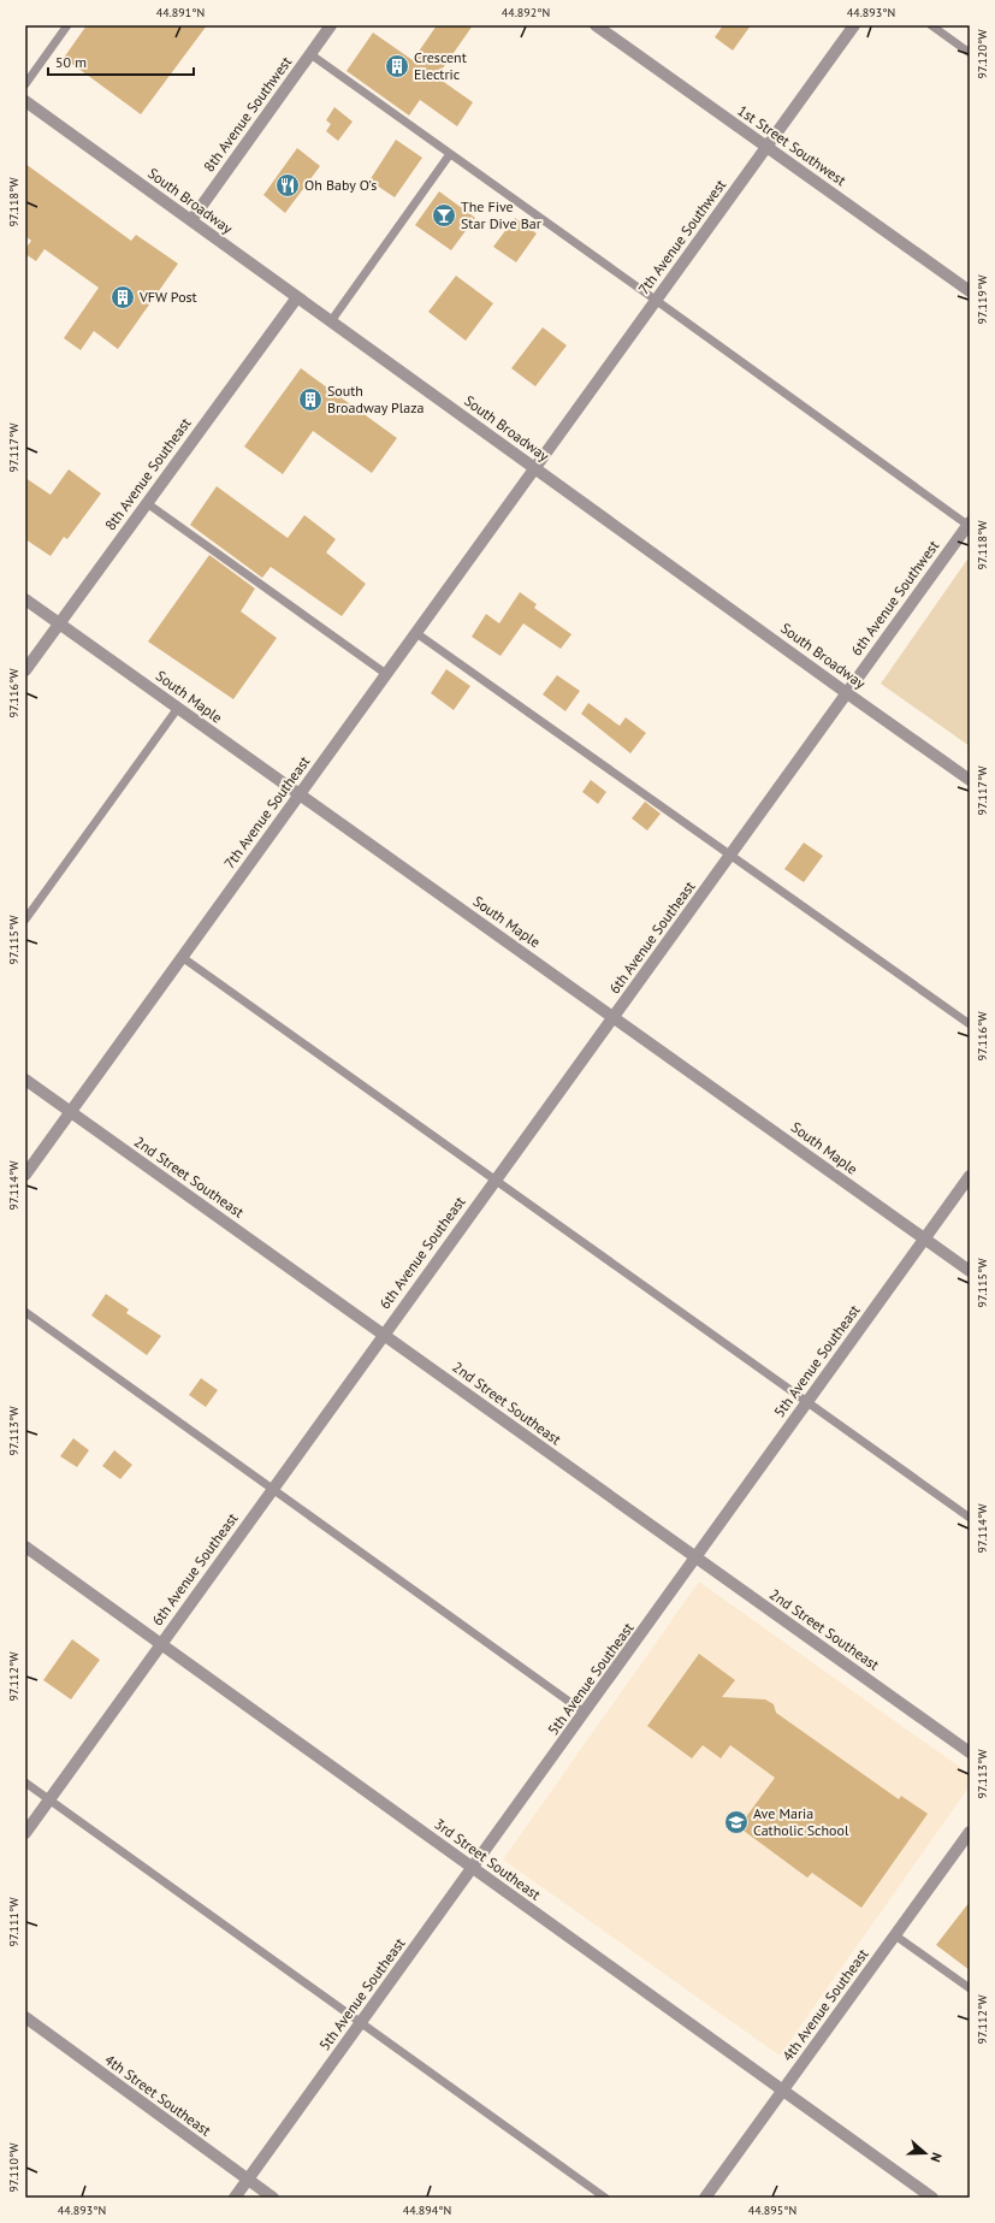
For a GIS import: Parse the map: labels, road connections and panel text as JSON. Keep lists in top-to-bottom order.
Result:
{
  "streets": {
    "street": [
      "8th Avenue Southwest",
      "1st Street Southwest",
      "South Broadway",
      "7th Avenue Southwest",
      "8th Avenue Southeast",
      "6th Avenue Southwest",
      "South Maple",
      "7th Avenue Southeast",
      "6th Avenue Southeast",
      "2nd Street Southeast",
      "5th Avenue Southeast",
      "3rd Street Southeast",
      "4th Avenue Southeast",
      "4th Street Southeast"
    ]
  },
  "crossings": [
    ["8th Avenue Southwest", "South Broadway"],
    ["1st Street Southwest", "7th Avenue Southwest"],
    ["South Broadway", "7th Avenue Southwest"],
    ["South Broadway", "8th Avenue Southeast"],
    ["South Broadway", "6th Avenue Southwest"],
    ["South Broadway", "7th Avenue Southeast"],
    ["South Broadway", "6th Avenue Southeast"],
    ["7th Avenue Southwest", "7th Avenue Southeast"],
    ["8th Avenue Southeast", "South Maple"],
    ["6th Avenue Southwest", "6th Avenue Southeast"],
    ["South Maple", "7th Avenue Southeast"],
    ["South Maple", "6th Avenue Southeast"],
    ["South Maple", "5th Avenue Southeast"],
    ["7th Avenue Southeast", "2nd Street Southeast"],
    ["6th Avenue Southeast", "2nd Street Southeast"],
    ["6th Avenue Southeast", "3rd Street Southeast"],
    ["2nd Street Southeast", "5th Avenue Southeast"],
    ["5th Avenue Southeast", "3rd Street Southeast"],
    ["5th Avenue Southeast", "4th Street Southeast"],
    ["3rd Street Southeast", "4th Avenue Southeast"]
  ],
  "places": {
    "building": ["Crescent Electric", "VFW Post", "South Broadway Plaza"],
    "restaurant": ["Oh Baby O's"],
    "bar": ["The Five Star Dive Bar"],
    "school or university": ["Ave Maria Catholic School"]
  },
  "scale_bar": "50 m",
  "north": "right",
  "coordinates": [
    "44.891°N",
    "44.892°N",
    "44.893°N",
    "97.120°W",
    "97.118°W",
    "97.119°W",
    "97.117°W",
    "97.116°W",
    "97.115°W",
    "97.114°W",
    "97.113°W",
    "97.112°W",
    "97.111°W",
    "97.110°W",
    "44.894°N",
    "44.895°N"
  ]
}
